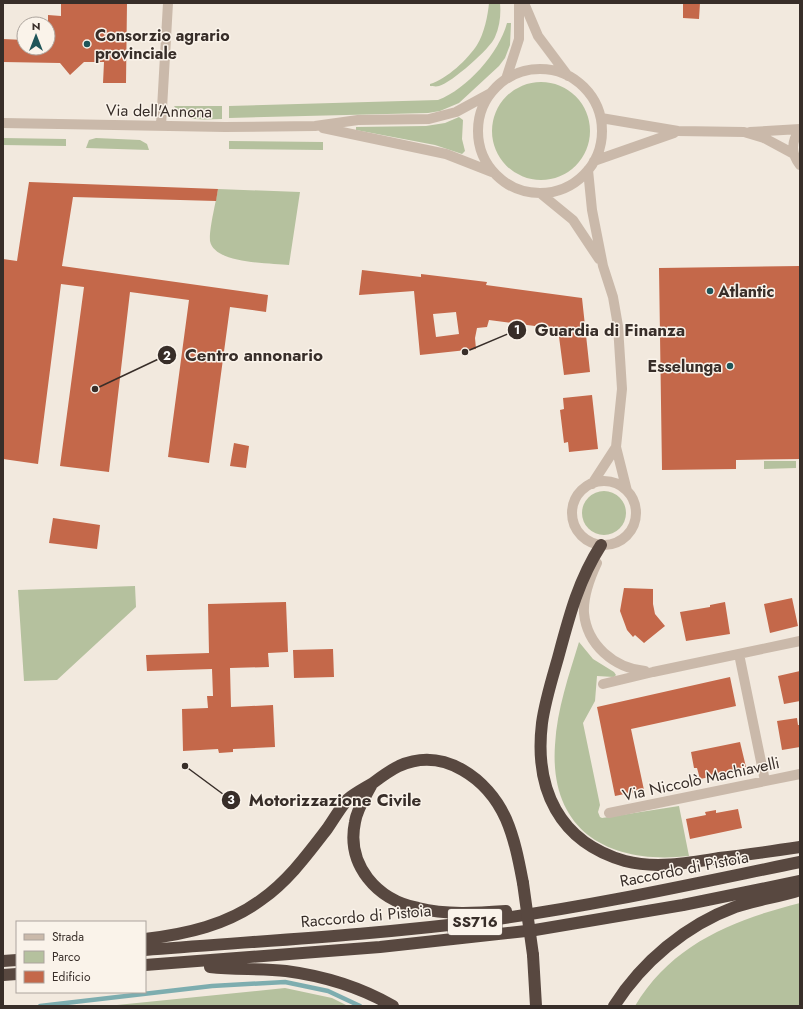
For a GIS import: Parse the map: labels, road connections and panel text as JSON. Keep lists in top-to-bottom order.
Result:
{
  "streets": {
    "highway": ["Raccordo di Pistoia", "SS716"],
    "street": ["Via dell'Annona", "Via Niccolò Machiavelli"]
  },
  "places": [
    "Consorzio agrario provinciale",
    "Atlantic",
    "Guardia di Finanza",
    "Esselunga",
    "Centro annonario",
    "Motorizzazione Civile"
  ],
  "legend": ["Strada", "Parco", "Edificio"],
  "north": "top"
}
